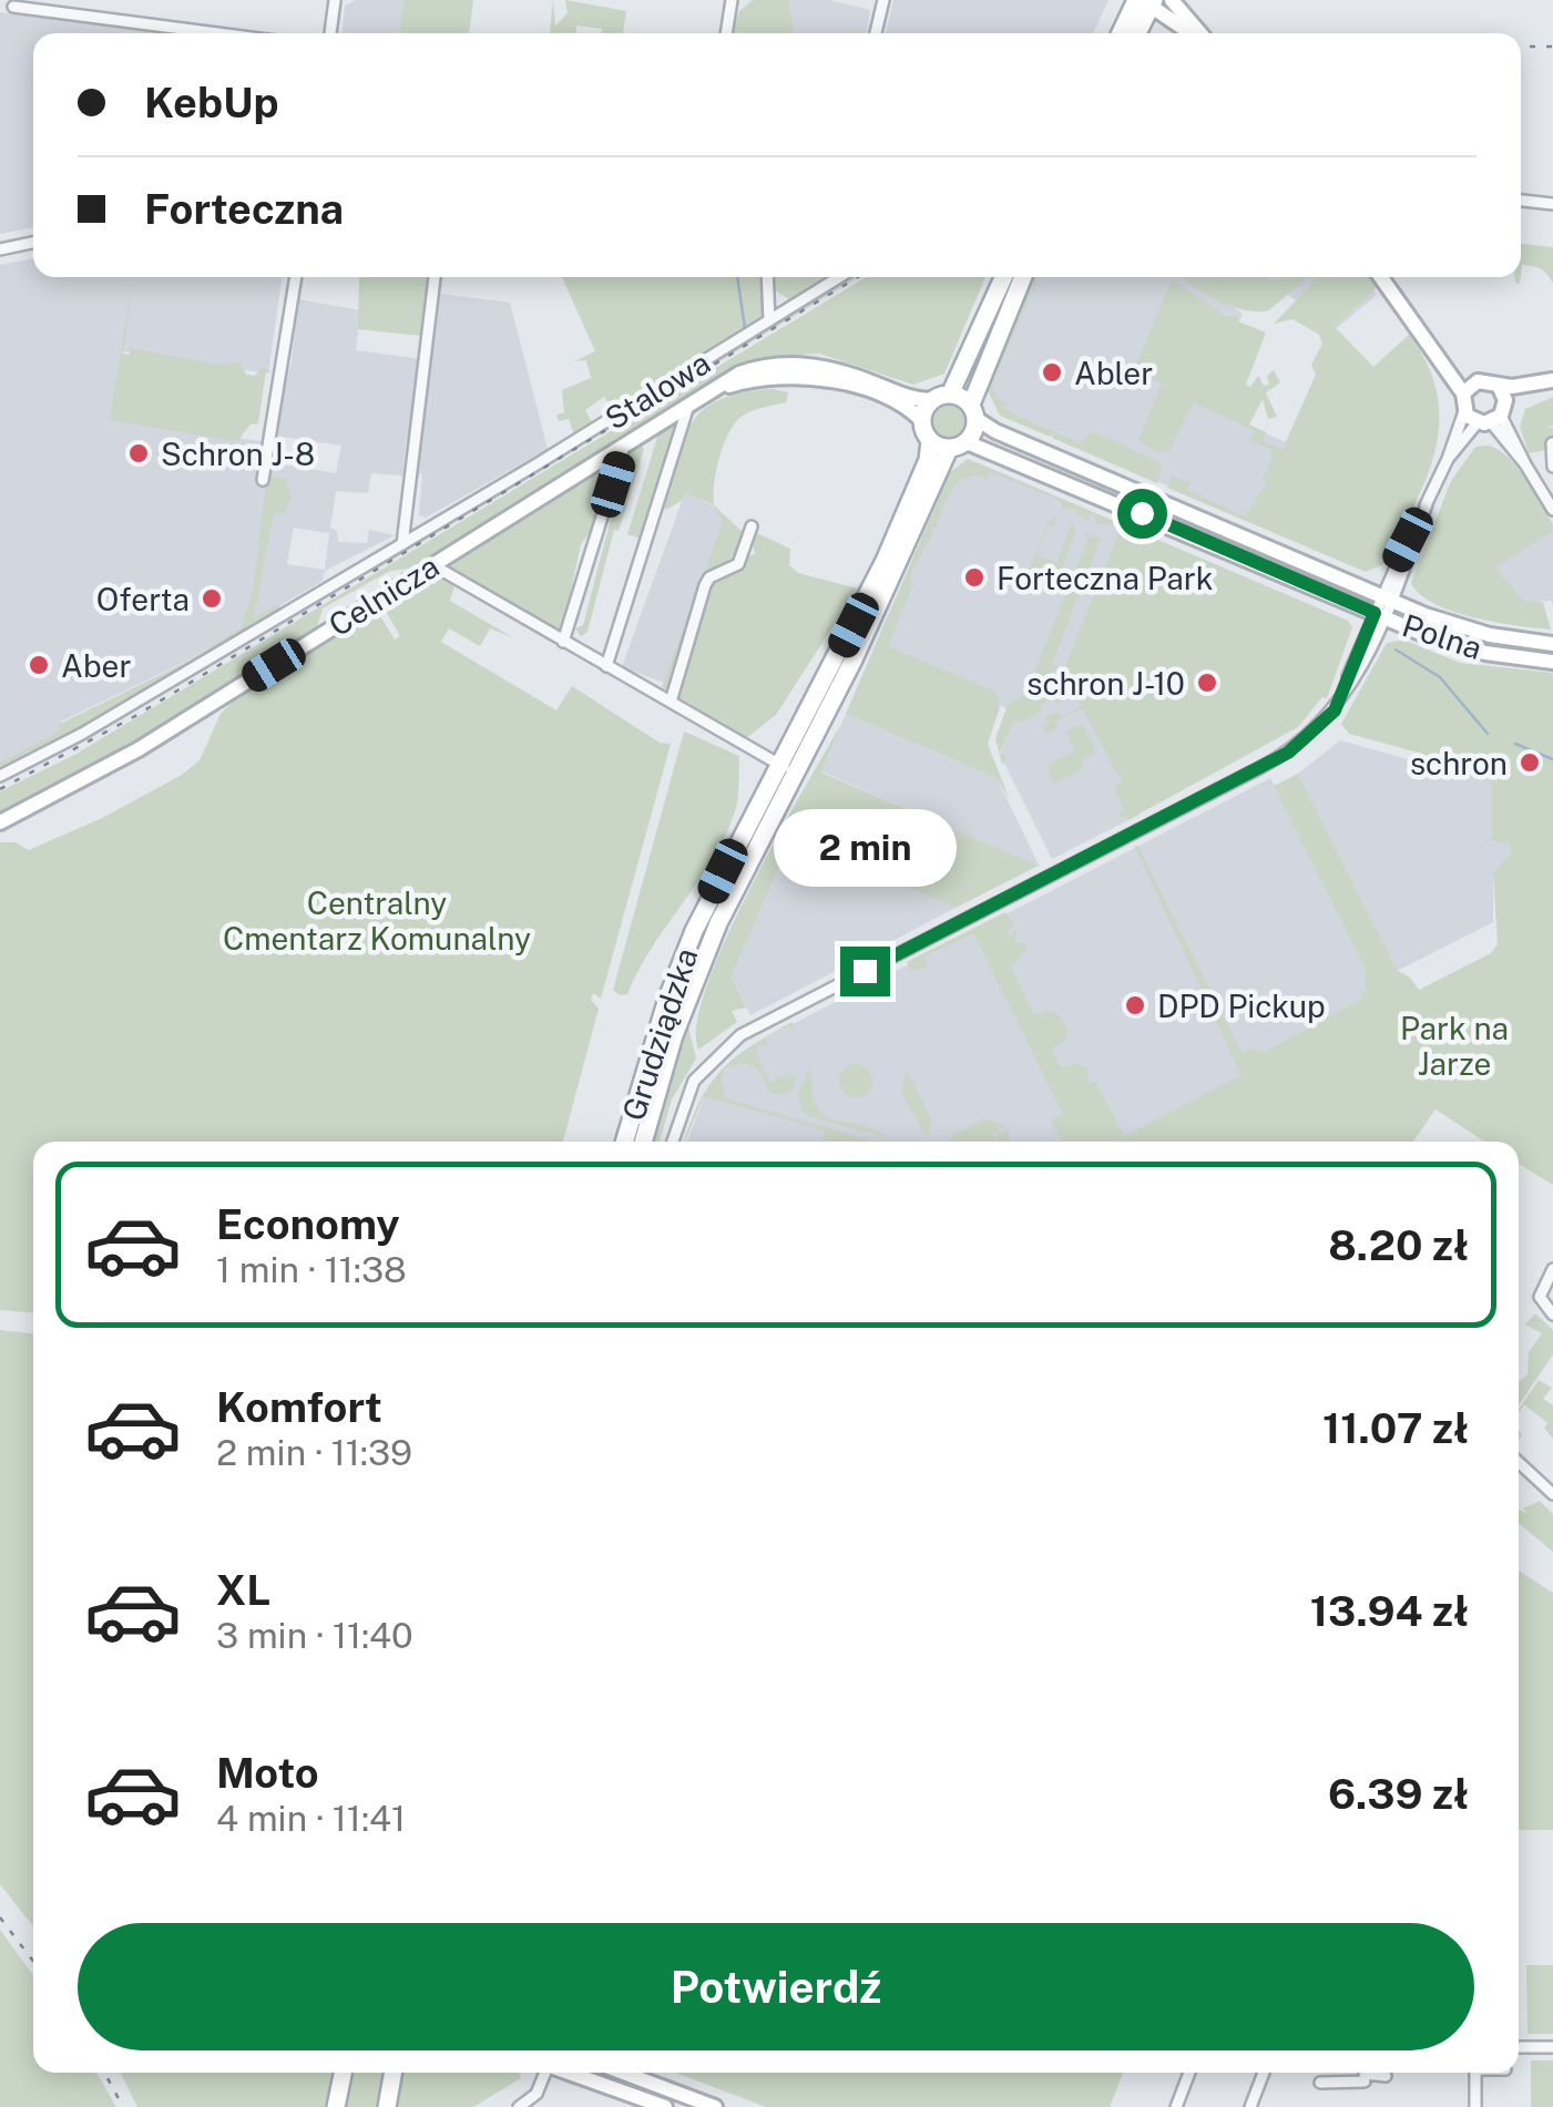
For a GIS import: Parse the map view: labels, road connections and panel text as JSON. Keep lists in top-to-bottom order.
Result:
{
  "streets": {
    "main road": ["Grudziądzka"],
    "street": ["Stalowa", "Celnicza", "Polna"]
  },
  "crossings": [
    ["Polna", "Grudziądzka"]
  ],
  "parks": ["Centralny Cmentarz Komunalny", "Park na Jarze"],
  "places": [
    "Abler",
    "Schron J-8",
    "Forteczna Park",
    "Oferta",
    "Aber",
    "schron J-10",
    "schron",
    "DPD Pickup"
  ],
  "page": {
    "banner": ["KebUp", "Forteczna"],
    "bubble": "2 min",
    "list": [
      {
        "name": "Economy",
        "note": "1 min · 11:38",
        "value": "8.20 zł"
      },
      {
        "name": "Komfort",
        "note": "2 min · 11:39",
        "value": "11.07 zł"
      },
      {
        "name": "XL",
        "note": "3 min · 11:40",
        "value": "13.94 zł"
      },
      {
        "name": "Moto",
        "note": "4 min · 11:41",
        "value": "6.39 zł"
      }
    ],
    "buttons": "Potwierdź"
  }
}
